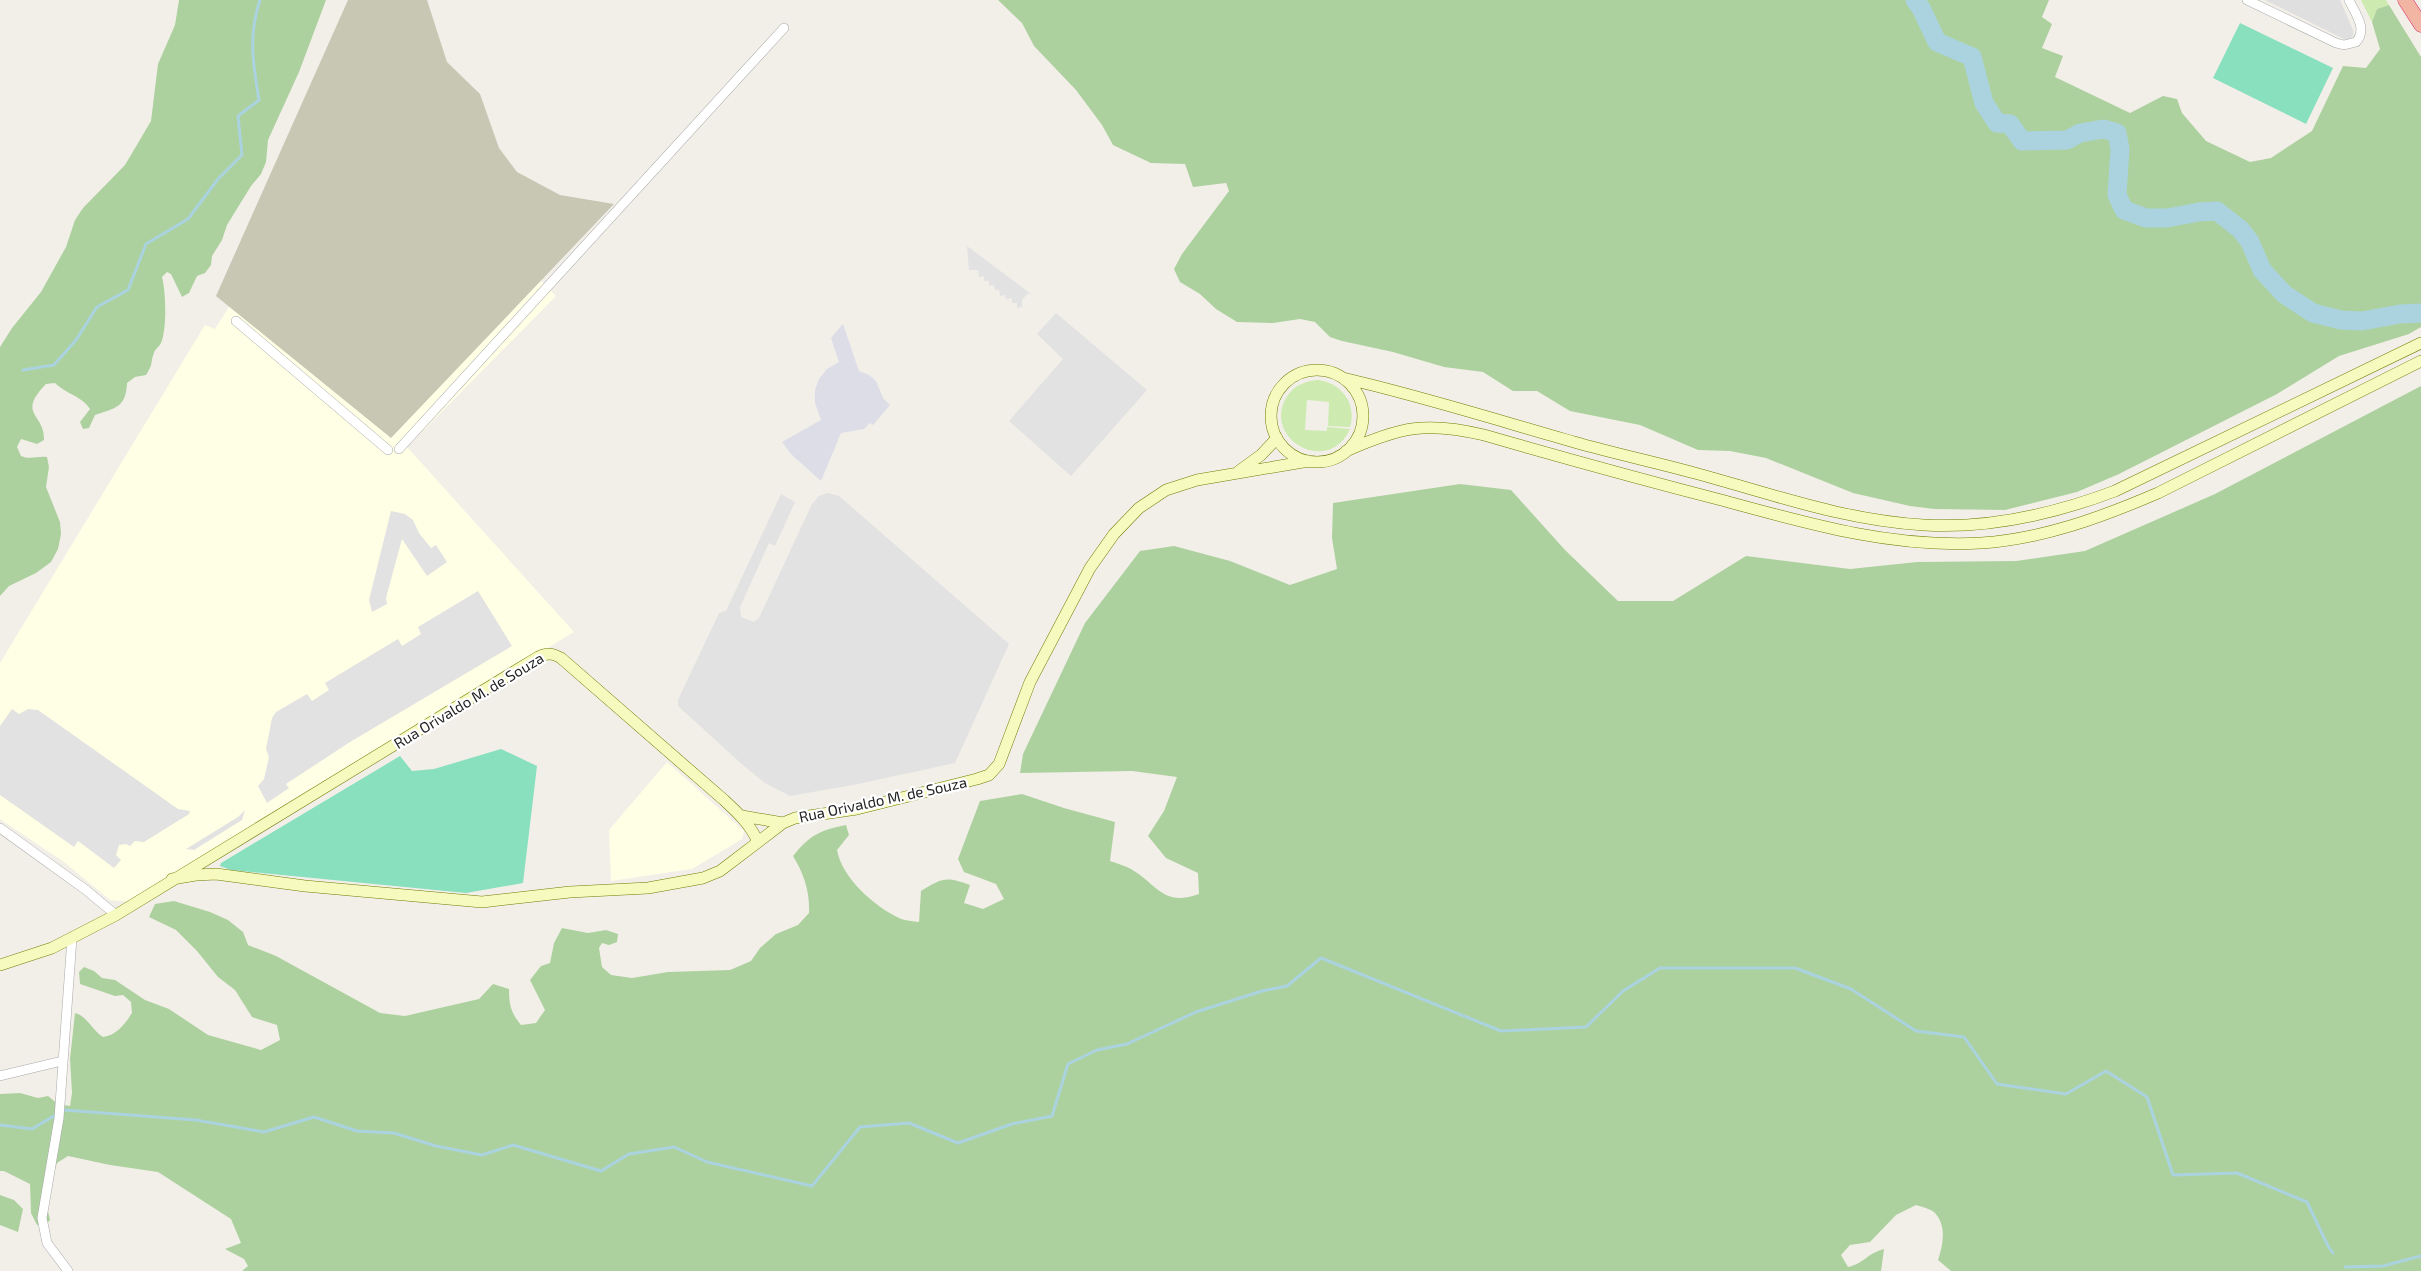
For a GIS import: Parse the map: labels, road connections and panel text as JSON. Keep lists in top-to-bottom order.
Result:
{
  "streets": {
    "main road": ["Rua Orivaldo M. de Souza"]
  }
}
